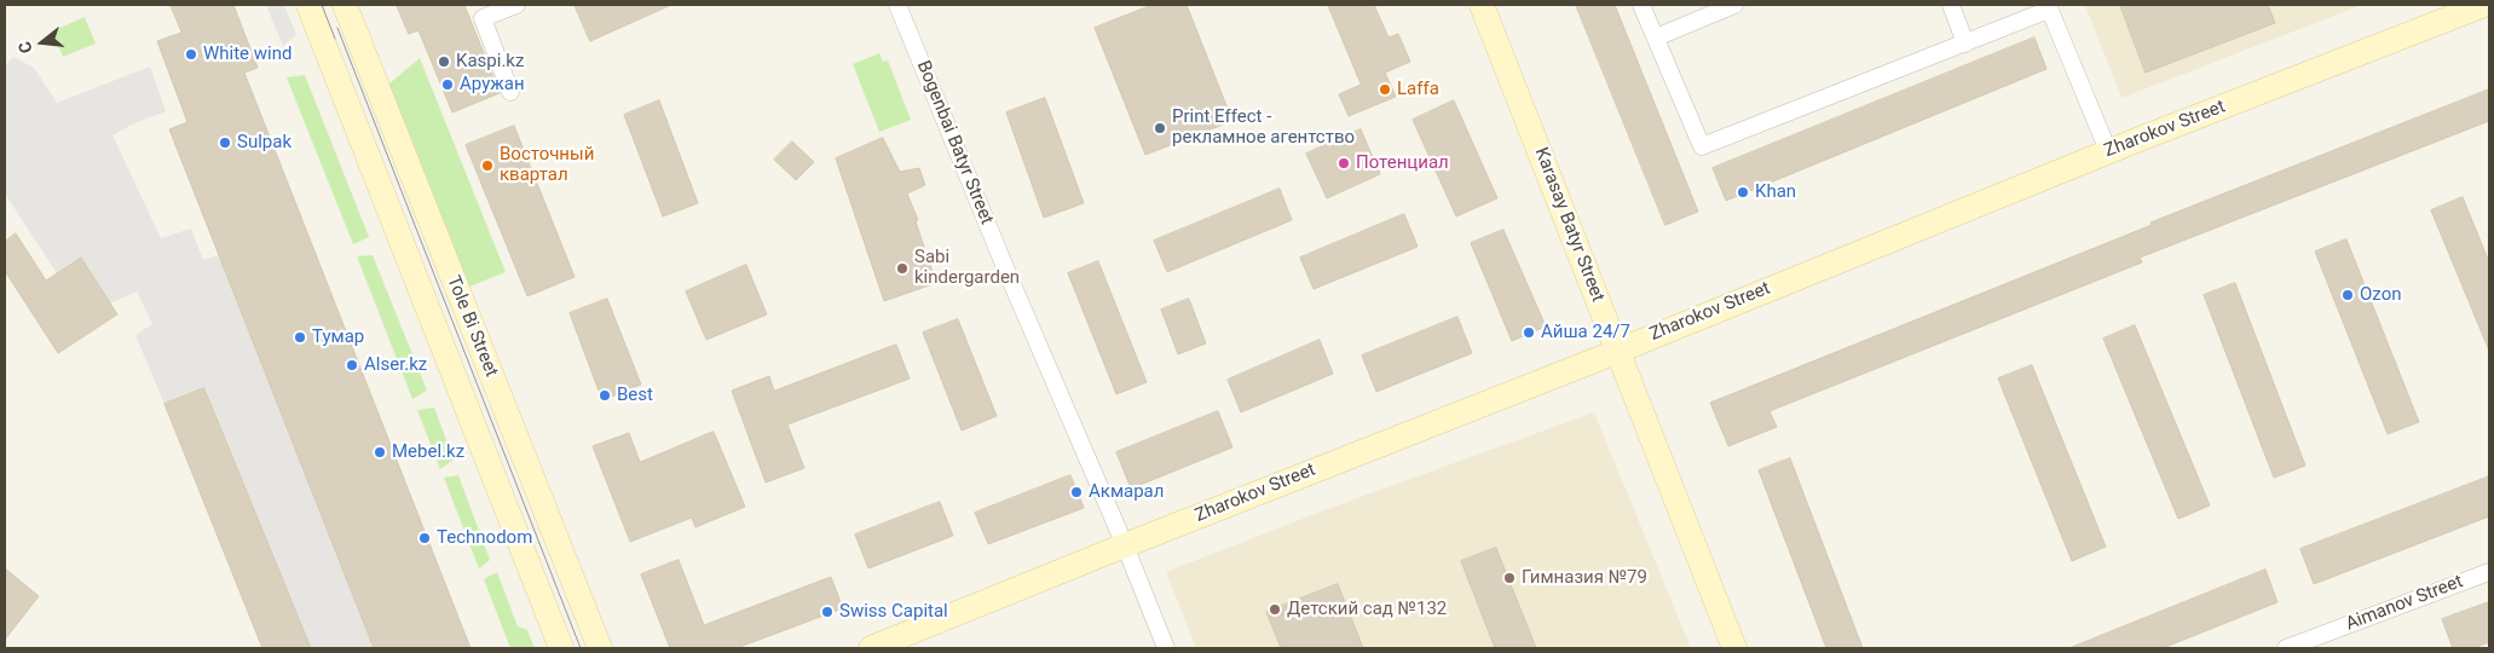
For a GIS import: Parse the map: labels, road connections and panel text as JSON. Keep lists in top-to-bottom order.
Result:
{
  "streets": {
    "street": [
      "Zharokov Street",
      "Bogenbai Batyr Street",
      "Karasay Batyr Street",
      "Tole Bi Street",
      "Aimanov Street"
    ]
  },
  "crossings": [
    ["Zharokov Street", "Bogenbai Batyr Street"],
    ["Zharokov Street", "Karasay Batyr Street"]
  ],
  "places": [
    "White wind",
    "Kaspi.kz",
    "Аружан",
    "Laffa",
    "Print Effect - рекламное агентство",
    "Sulpak",
    "Потенциал",
    "Восточный квартал",
    "Khan",
    "Sabi kindergarden",
    "Ozon",
    "Айша 24/7",
    "Тумар",
    "Alser.kz",
    "Best",
    "Mebel.kz",
    "Акмарал",
    "Technodom",
    "Гимназия №79",
    "Детский сад №132",
    "Swiss Capital"
  ],
  "north": "left"
}
